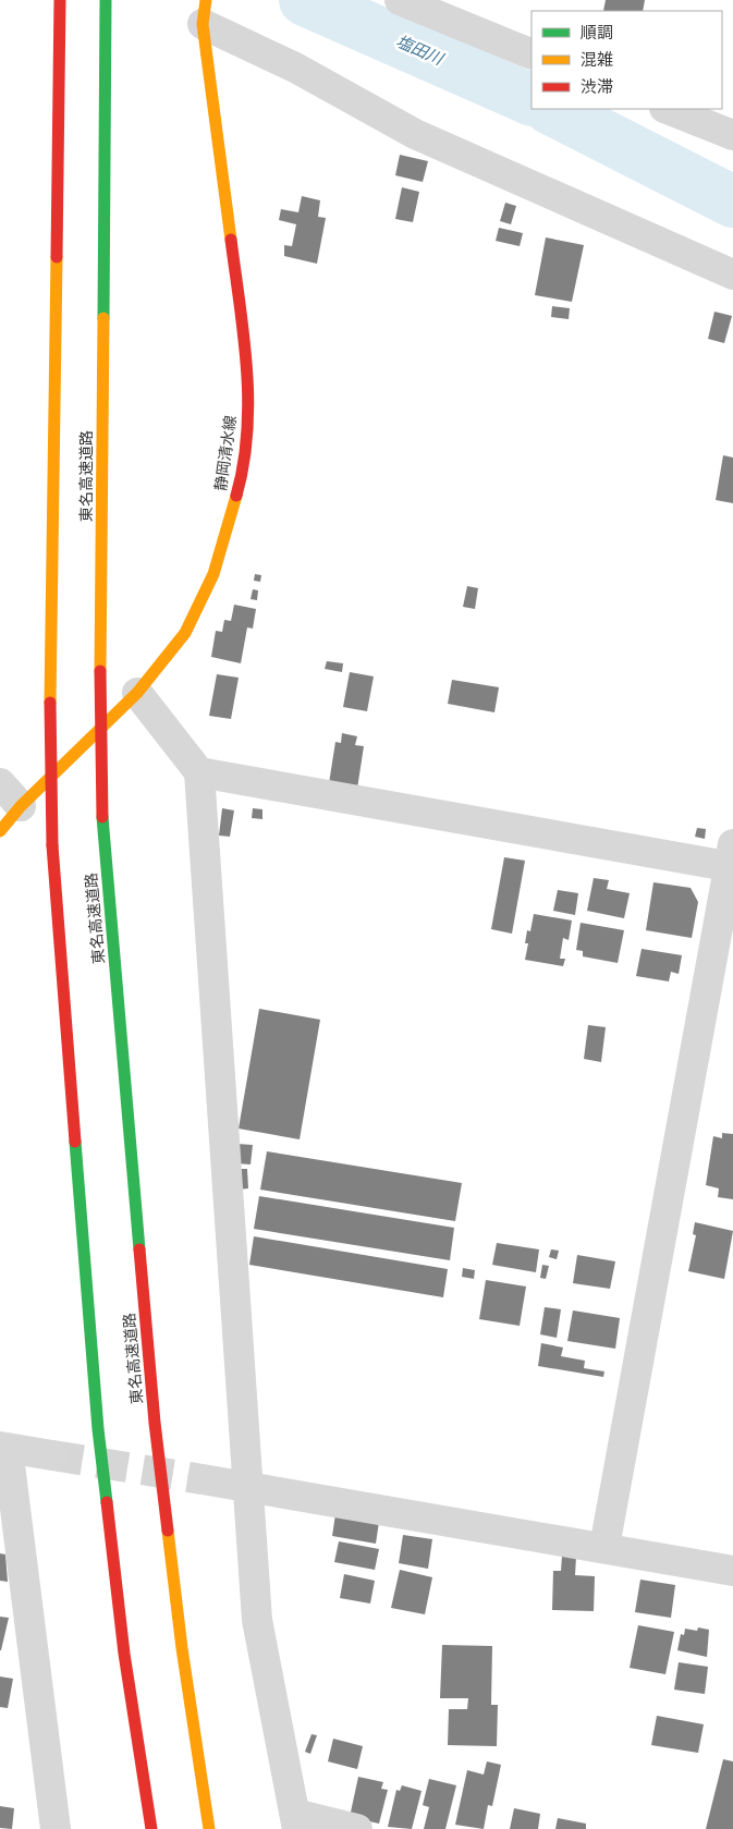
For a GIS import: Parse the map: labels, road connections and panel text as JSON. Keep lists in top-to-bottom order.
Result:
{
  "streets": {
    "main road": ["静岡清水線", "東名高速道路"]
  },
  "water": ["塩田川"],
  "legend": ["順調", "混雑", "渋滞"]
}
